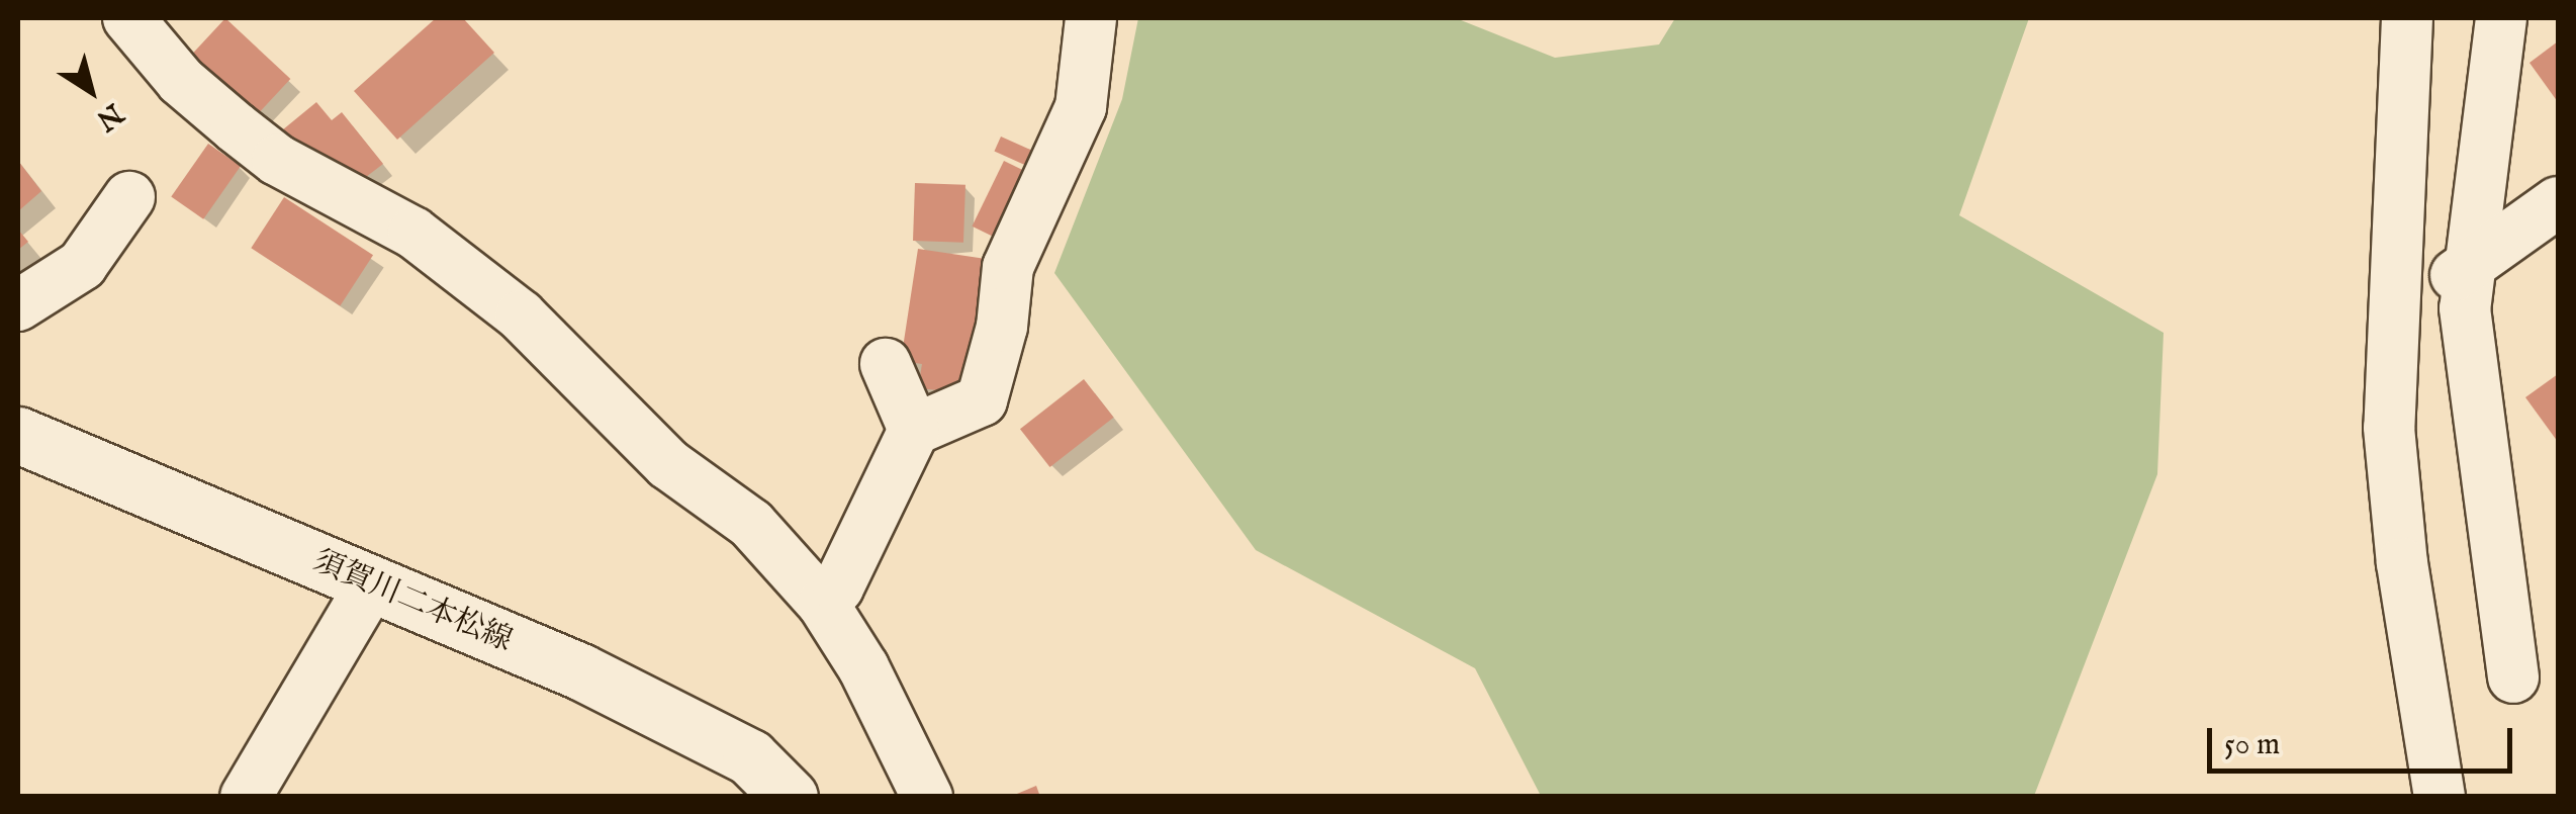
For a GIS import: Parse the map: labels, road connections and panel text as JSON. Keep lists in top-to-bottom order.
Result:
{
  "streets": {
    "main road": ["須賀川二本松線"]
  },
  "scale_bar": "50 m",
  "north": "bottom right"
}
